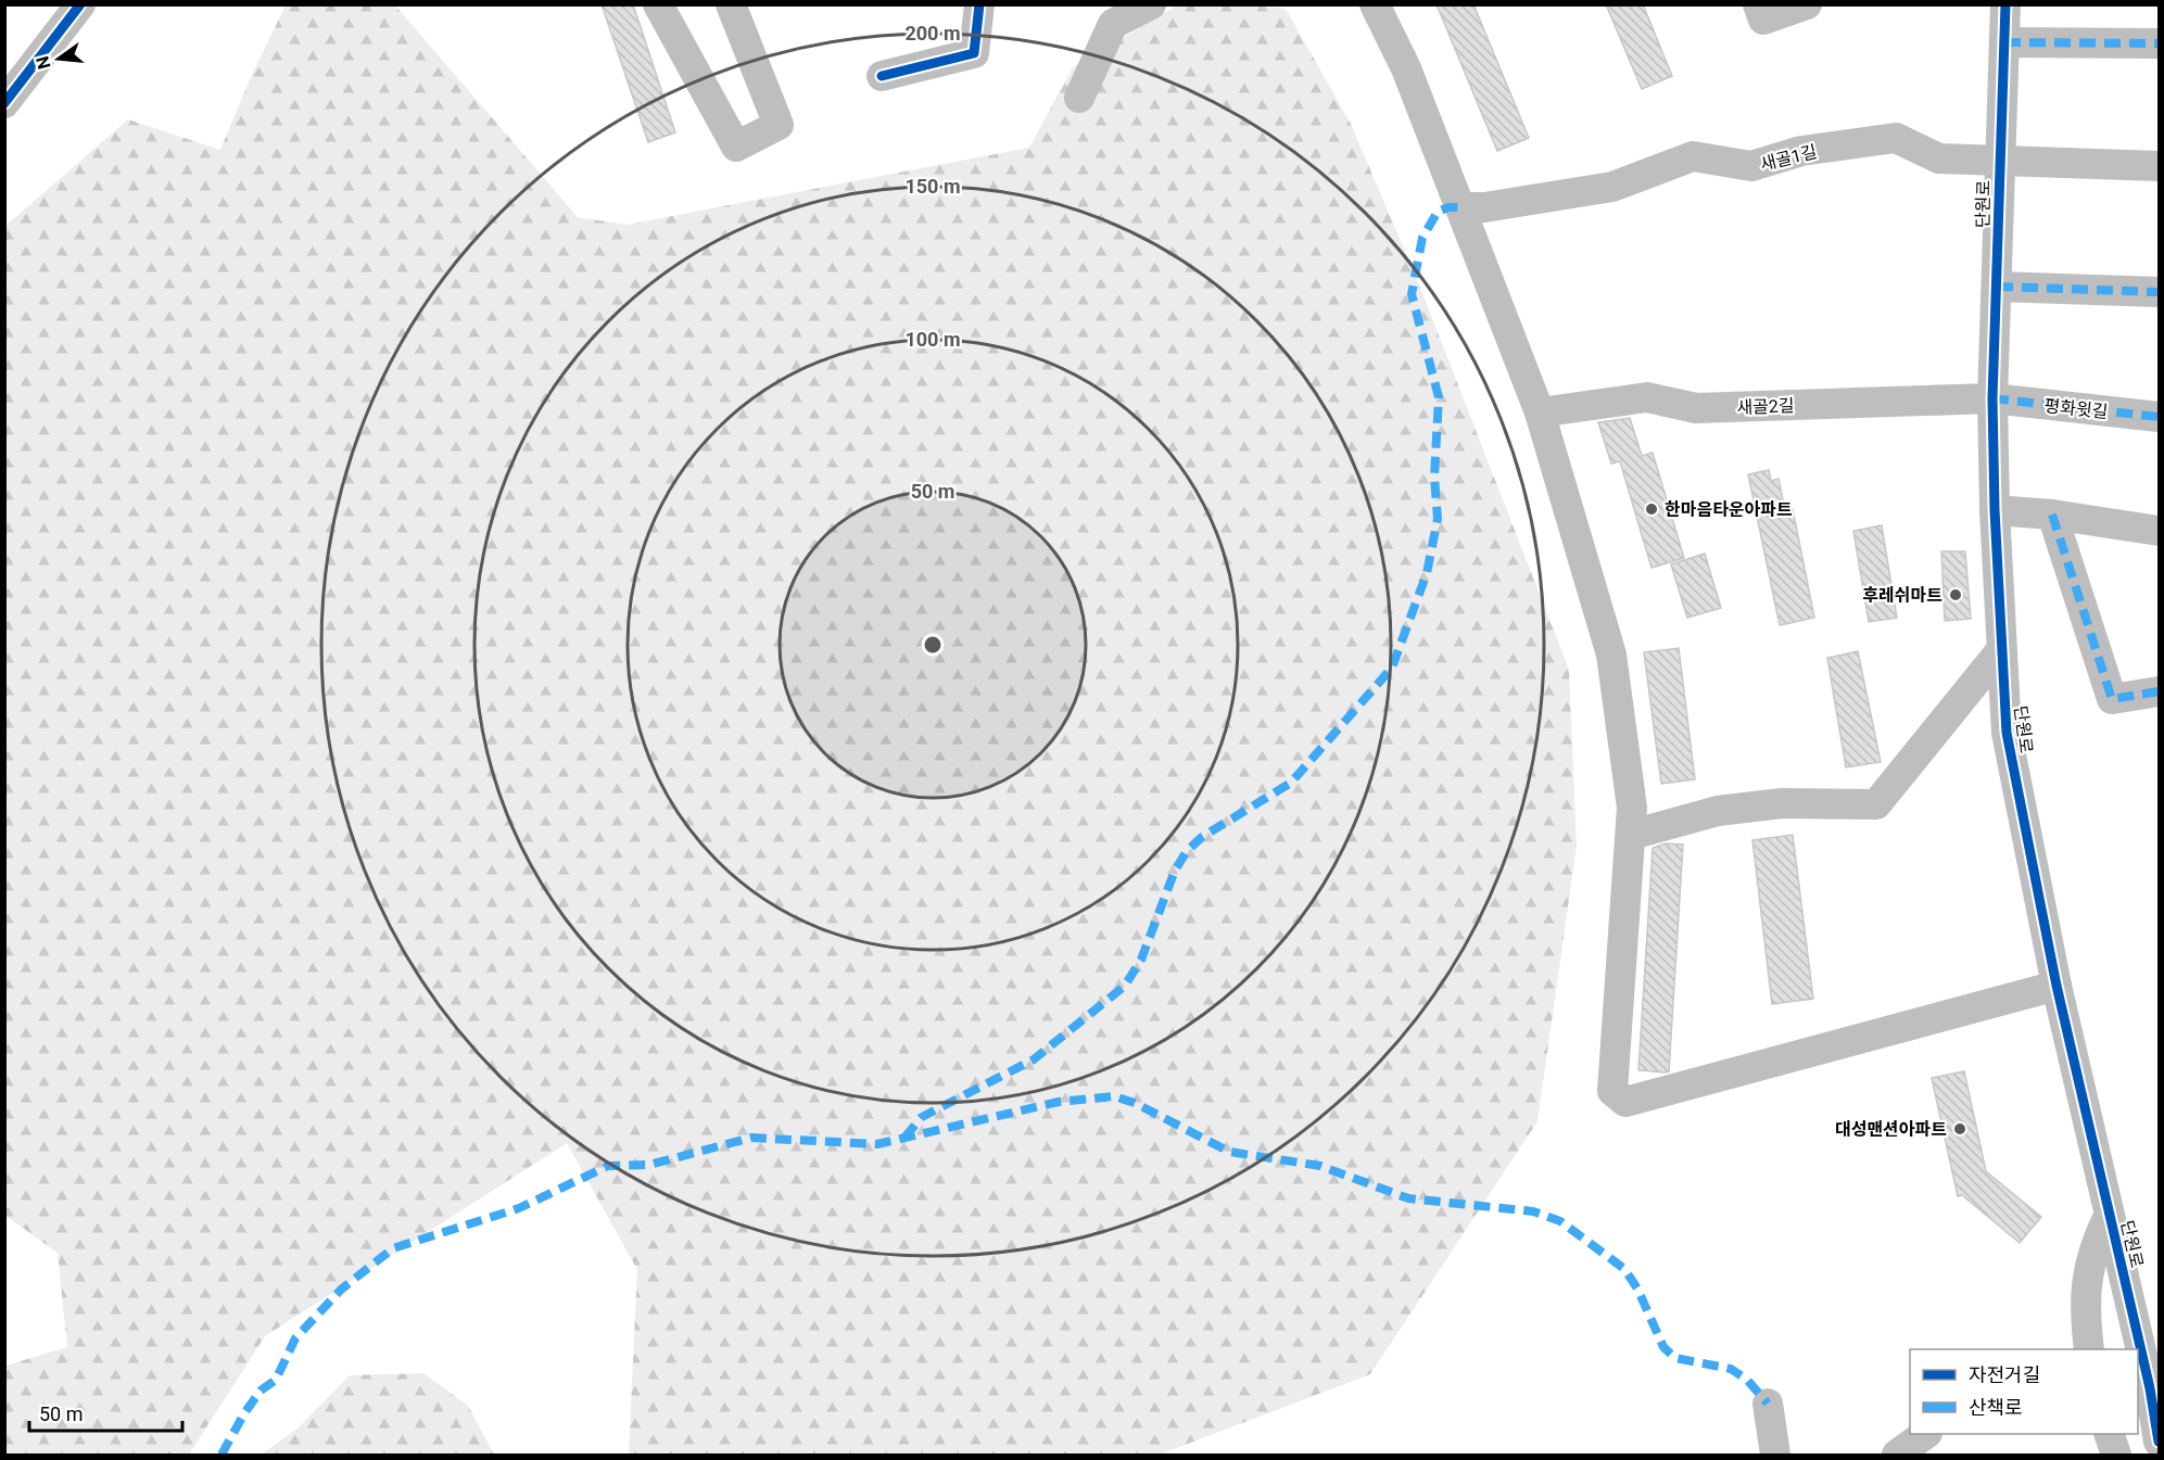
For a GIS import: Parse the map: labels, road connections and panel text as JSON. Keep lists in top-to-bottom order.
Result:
{
  "streets": {
    "street": [
      "새골1길",
      "단원로",
      "새골2길",
      "평화윗길"
    ]
  },
  "crossings": [
    ["새골1길", "단원로"],
    ["단원로", "새골2길"],
    ["단원로", "평화윗길"],
    ["새골2길", "평화윗길"]
  ],
  "places": ["한마음타운아파트", "후레쉬마트", "대성맨션아파트"],
  "legend": ["자전거길", "산책로"],
  "scale_bar": "50 m",
  "north": "left",
  "rings": [
    "200 m",
    "150 m",
    "100 m",
    "50 m"
  ]
}
